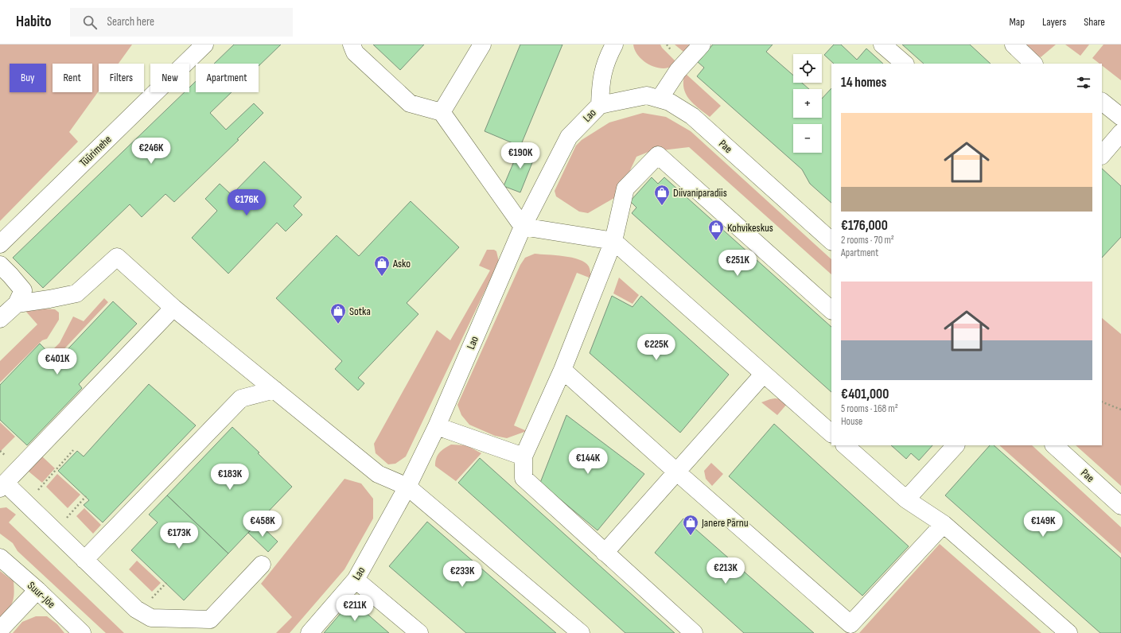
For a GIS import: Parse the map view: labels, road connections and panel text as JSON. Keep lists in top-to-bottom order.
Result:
{
  "streets": {
    "street": [
      "Lao",
      "Pae",
      "Tüürimehe",
      "Suur-Jõe"
    ]
  },
  "crossings": [
    ["Lao", "Pae"]
  ],
  "places": {
    "shop": [
      "Diivaniparadiis",
      "Kohvikeskus",
      "Asko",
      "Sotka",
      "Janere Pärnu"
    ]
  },
  "page": {
    "header": "Habito",
    "search": "Search here",
    "nav": ["Map", "Layers", "Share"],
    "map_buttons": ["+", "−"],
    "chip": [
      "Buy",
      "Rent",
      "Filters",
      "New",
      "Apartment"
    ],
    "heading": "14 homes",
    "list": [
      {
        "name": "€176,000",
        "note": "2 rooms · 70 m² · Apartment"
      },
      {
        "name": "€401,000",
        "note": "5 rooms · 168 m² · House"
      }
    ],
    "price": [
      "€246K",
      "€190K",
      "€176K",
      "€251K",
      "€225K",
      "€401K",
      "€144K",
      "€183K",
      "€458K",
      "€149K",
      "€173K",
      "€213K",
      "€233K",
      "€211K"
    ]
  }
}
